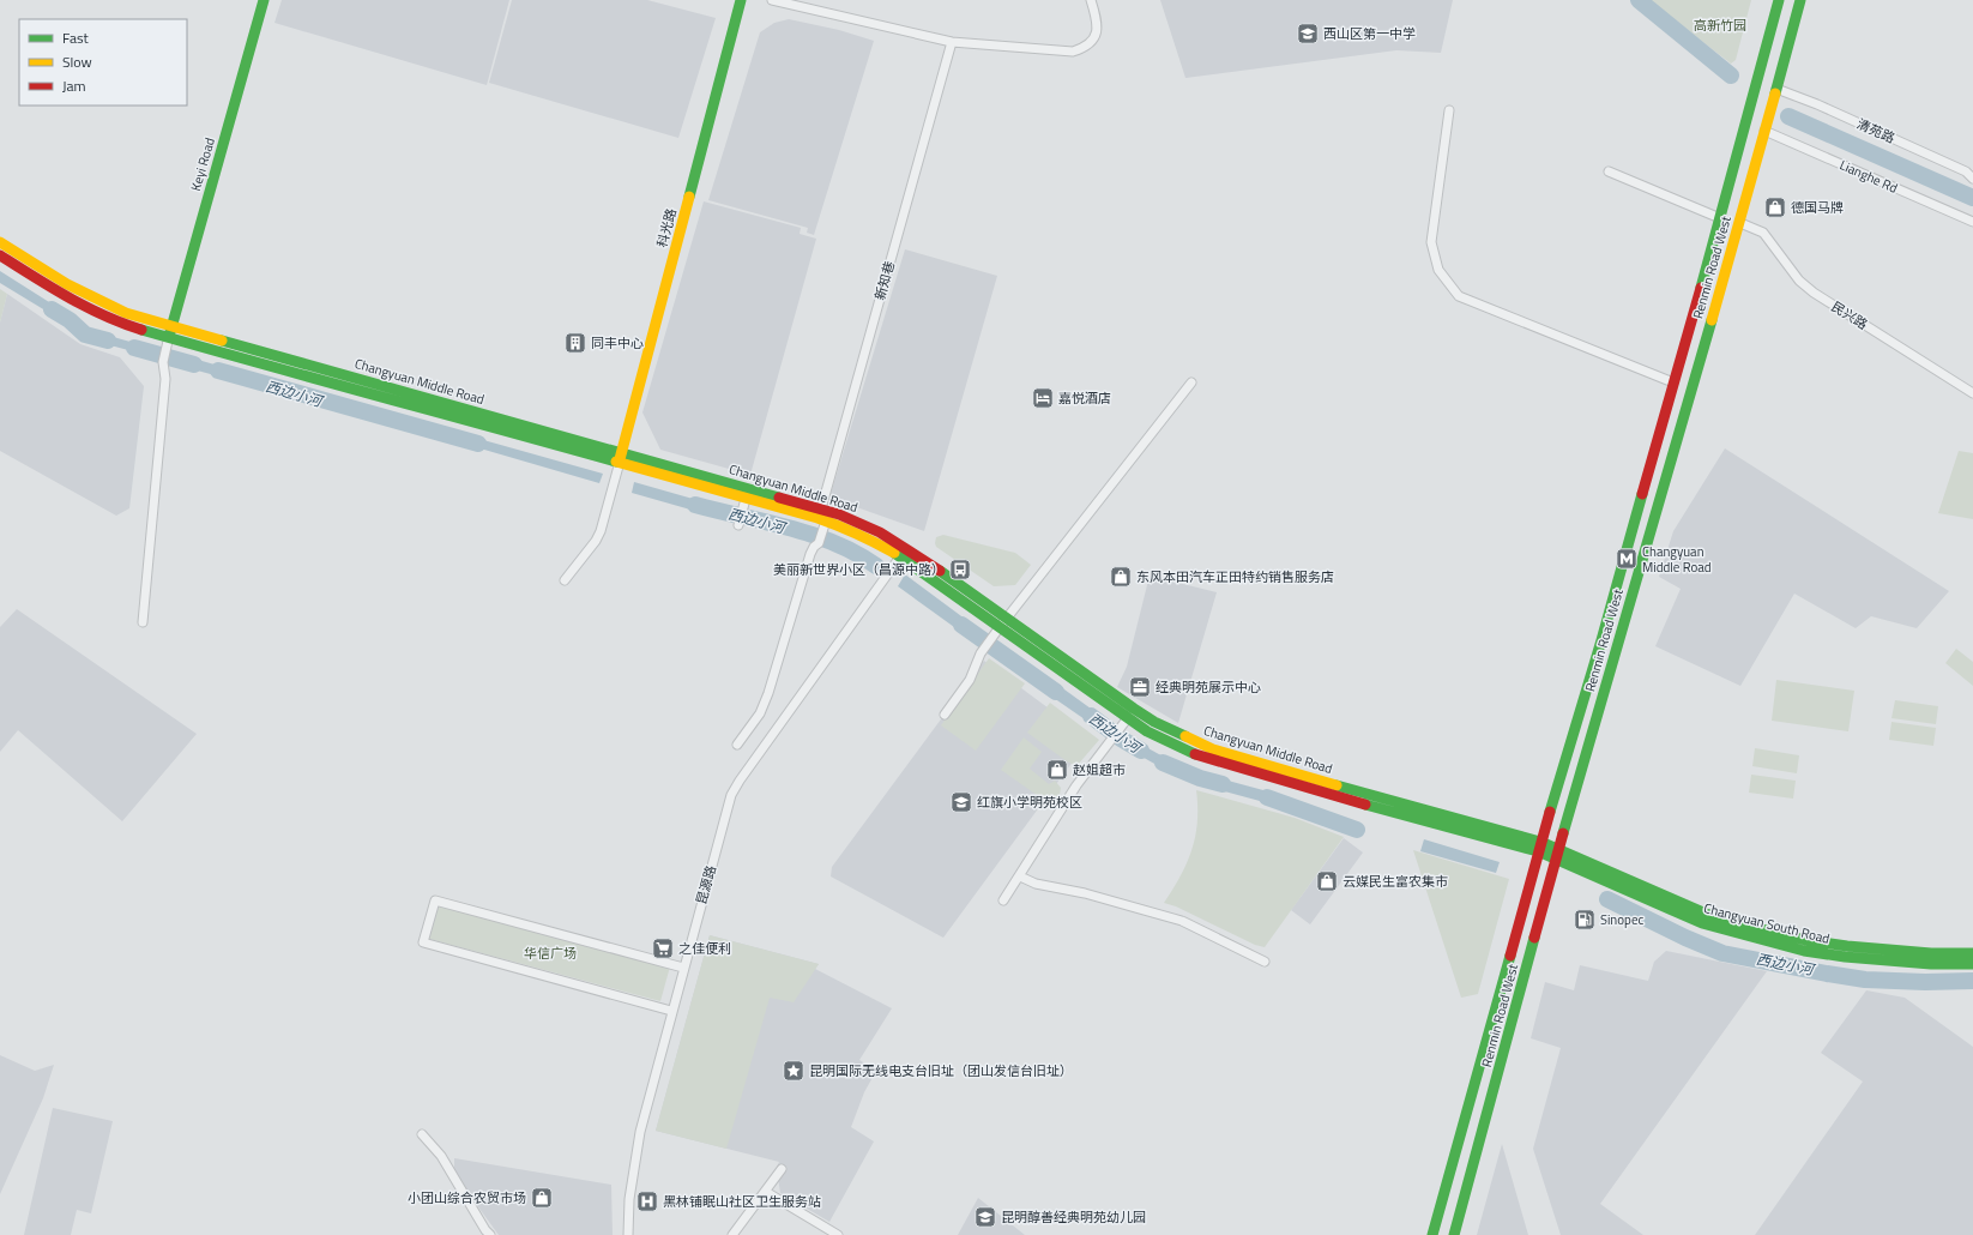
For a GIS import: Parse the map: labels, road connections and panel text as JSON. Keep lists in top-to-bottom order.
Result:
{
  "streets": {
    "main road": [
      "Keyi Road",
      "科光路",
      "Renmin Road West",
      "Changyuan Middle Road",
      "Changyuan South Road"
    ],
    "street": [
      "清苑路",
      "Lianghe Rd",
      "新知巷",
      "民兴路",
      "昆源路"
    ]
  },
  "crossings": [
    ["清苑路", "Renmin Road West"],
    ["Keyi Road", "Changyuan Middle Road"],
    ["Lianghe Rd", "Renmin Road West"],
    ["科光路", "Changyuan Middle Road"],
    ["Renmin Road West", "民兴路"],
    ["Renmin Road West", "Changyuan Middle Road"],
    ["Renmin Road West", "Changyuan South Road"],
    ["新知巷", "Changyuan Middle Road"],
    ["Changyuan Middle Road", "昆源路"],
    ["Changyuan Middle Road", "Changyuan South Road"]
  ],
  "water": ["西边小河"],
  "parks": ["高新竹园", "华信广场"],
  "places": {
    "school or university": ["西山区第一中学", "红旗小学明苑校区", "昆明醇善经典明苑幼儿园"],
    "shop": [
      "德国马牌",
      "东风本田汽车正田特约销售服务店",
      "赵姐超市",
      "云媒民生富农集市",
      "小团山综合农贸市场"
    ],
    "building": ["同丰中心"],
    "hotel": ["嘉悦酒店"],
    "metro station": ["Changyuan Middle Road"],
    "bus stop": ["美丽新世界小区（昌源中路）"],
    "office": ["经典明苑展示中心"],
    "fuel station": ["Sinopec"],
    "supermarket": ["之佳便利"],
    "place": ["昆明国际无线电支台旧址（团山发信台旧址）"],
    "hospital": ["黑林铺眠山社区卫生服务站"]
  },
  "legend": ["Fast", "Slow", "Jam"]
}
